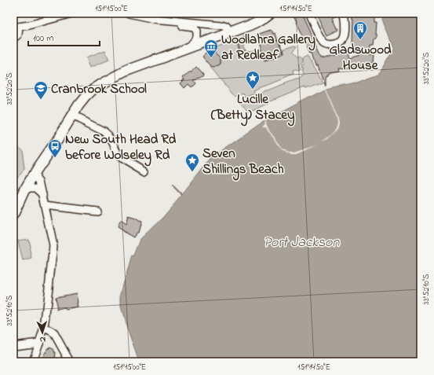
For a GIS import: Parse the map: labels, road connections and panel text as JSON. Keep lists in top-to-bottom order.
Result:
{
  "water": ["Port Jackson"],
  "places": {
    "building": ["Gladswood House"],
    "museum": ["Woollahra Gallery at Redleaf"],
    "place": ["Lucille (Betty) Stacey", "Seven Shillings Beach"],
    "school or university": ["Cranbrook School"],
    "bus stop": ["New South Head Rd before Wolseley Rd"]
  },
  "scale_bar": "100 m",
  "north": "bottom",
  "coordinates": [
    "151°15'00\"E",
    "151°14'50\"E",
    "33°52'20\"S",
    "33°52'10\"S"
  ]
}
